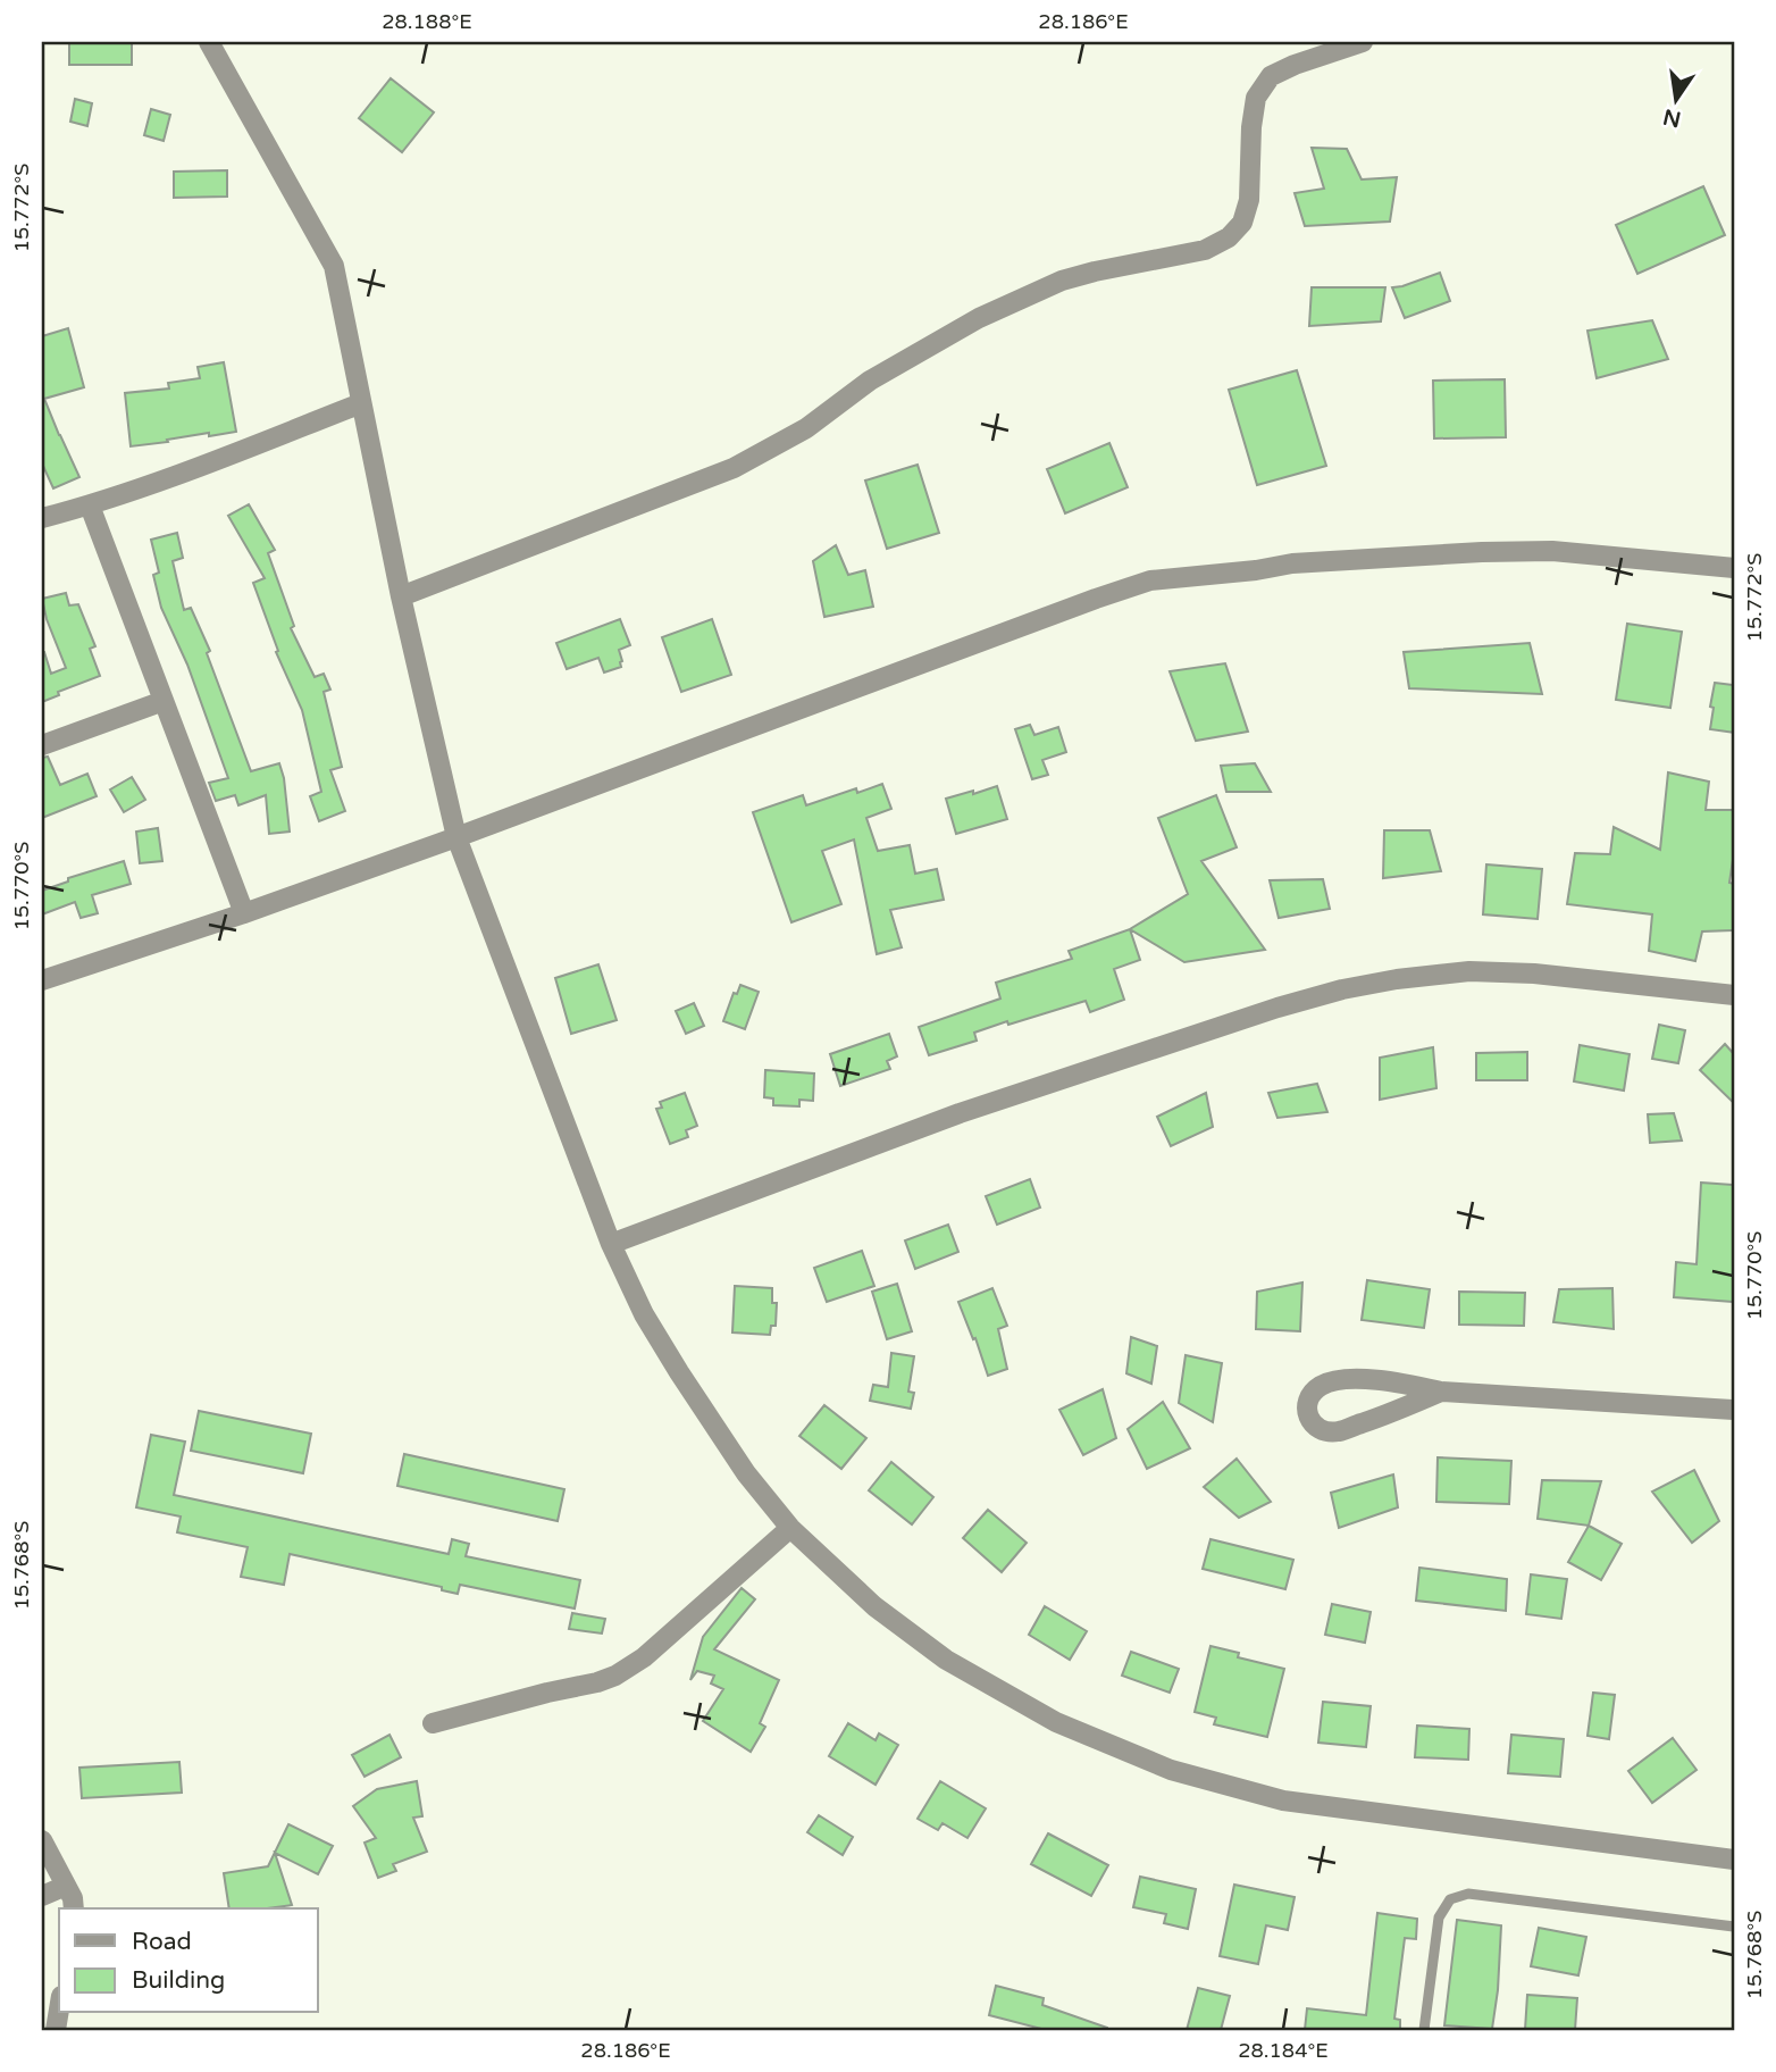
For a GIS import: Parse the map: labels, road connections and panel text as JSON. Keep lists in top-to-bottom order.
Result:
{
  "legend": ["Road", "Building"],
  "north": "bottom",
  "coordinates": [
    "28.188°E",
    "28.186°E",
    "15.772°S",
    "15.770°S",
    "15.768°S",
    "28.184°E"
  ]
}
